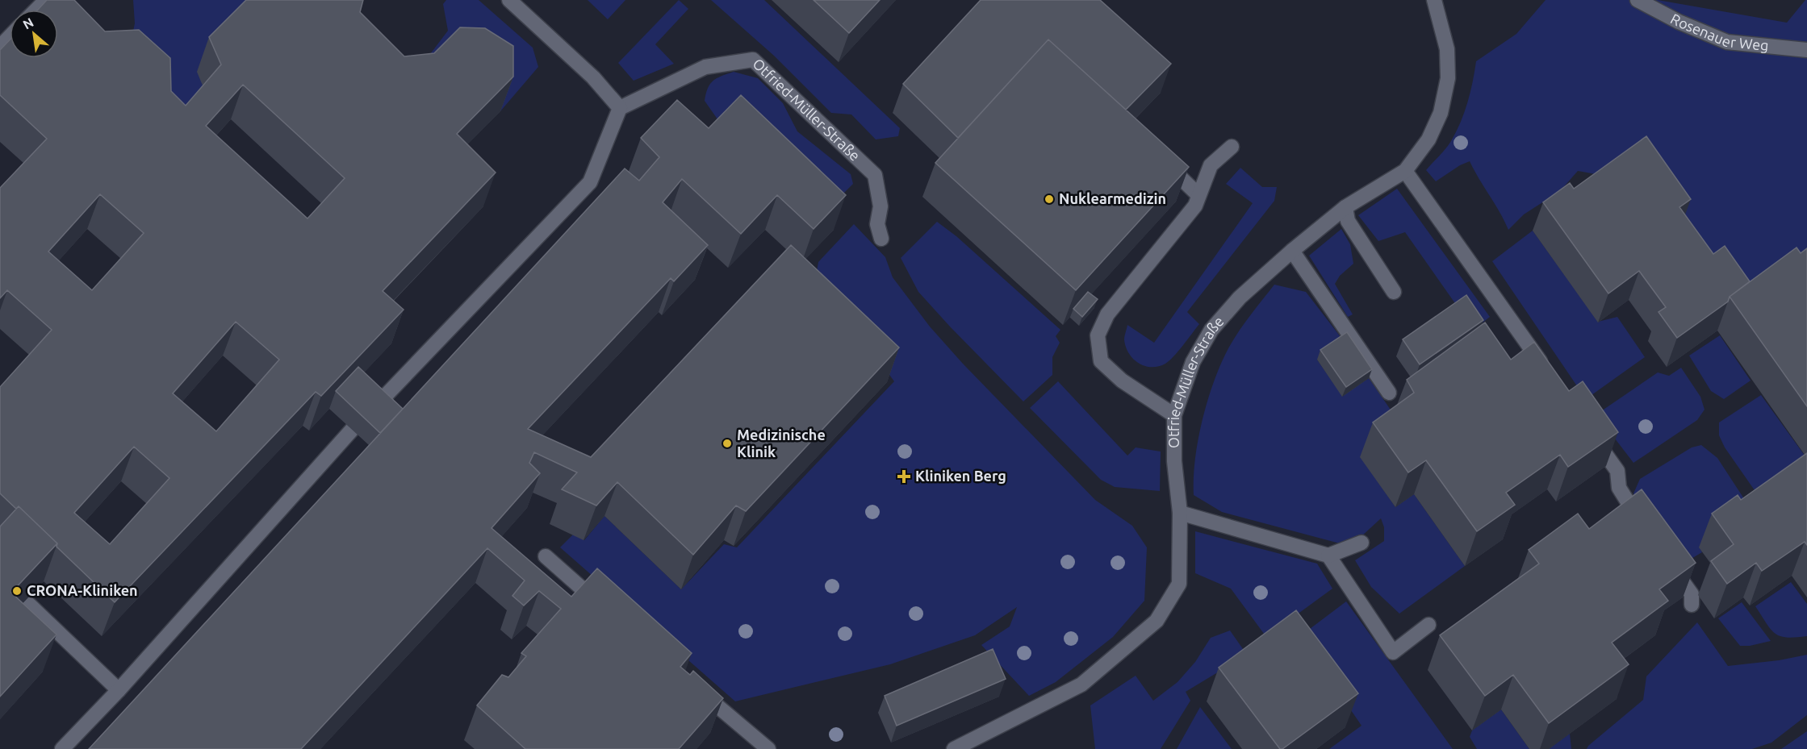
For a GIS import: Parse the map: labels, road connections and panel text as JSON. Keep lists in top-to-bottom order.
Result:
{
  "streets": {
    "street": ["Rosenauer Weg", "Otfried-Müller-Straße"]
  },
  "places": {
    "other": ["Nuklearmedizin", "Medizinische Klinik", "CRONA-Kliniken"],
    "health": ["Kliniken Berg"]
  },
  "north": "top left"
}
